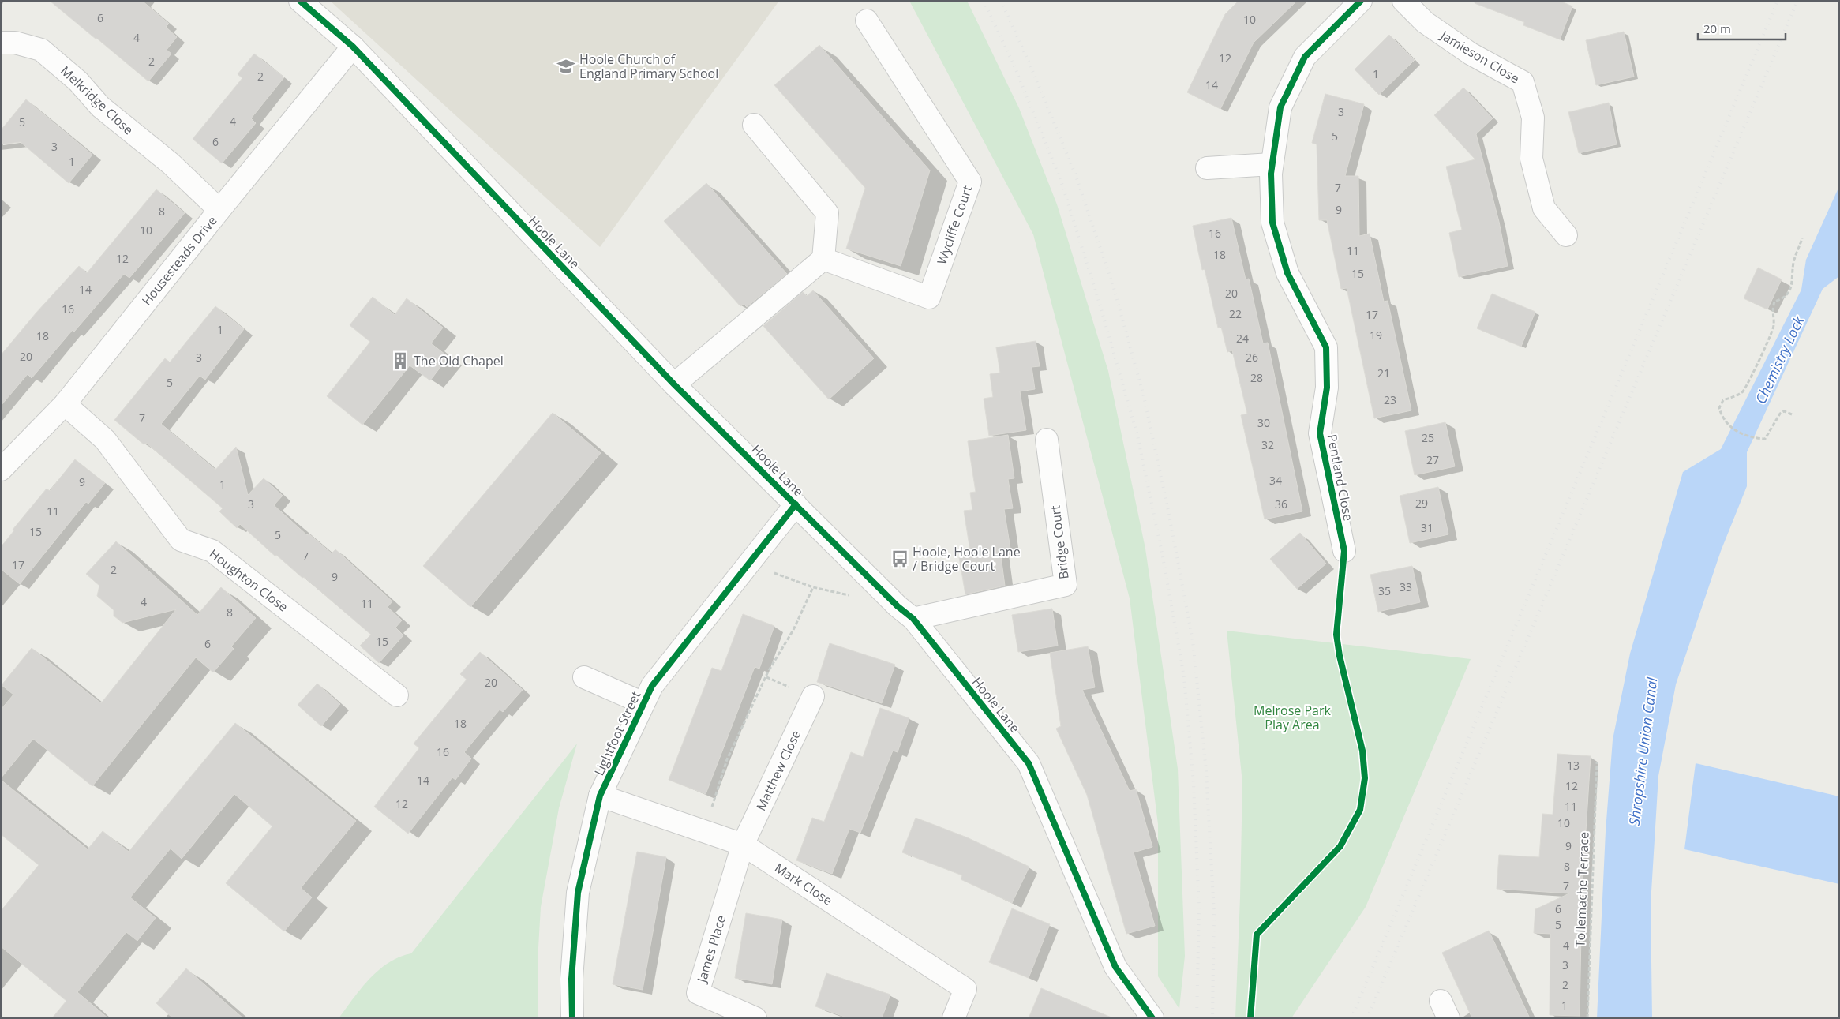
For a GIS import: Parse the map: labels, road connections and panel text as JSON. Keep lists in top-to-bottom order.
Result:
{
  "streets": {
    "street": [
      "Jamieson Close",
      "Melkridge Close",
      "Wycliffe Court",
      "Hoole Lane",
      "Housesteads Drive",
      "Pentland Close",
      "Bridge Court",
      "Houghton Close",
      "Lightfoot Street",
      "Matthew Close",
      "Mark Close",
      "James Place"
    ],
    "path": ["Tollemache Terrace"]
  },
  "crossings": [
    ["Melkridge Close", "Housesteads Drive"],
    ["Hoole Lane", "Housesteads Drive"],
    ["Hoole Lane", "Bridge Court"],
    ["Hoole Lane", "Lightfoot Street"],
    ["Housesteads Drive", "Houghton Close"],
    ["Lightfoot Street", "Mark Close"],
    ["Matthew Close", "Mark Close"],
    ["Matthew Close", "James Place"],
    ["Mark Close", "James Place"]
  ],
  "water": ["Chemistry Lock", "Shropshire Union Canal"],
  "parks": ["Melrose Park Play Area"],
  "places": {
    "school or university": ["Hoole Church of England Primary School"],
    "building": ["The Old Chapel"],
    "bus stop": ["Hoole, Hoole Lane / Bridge Court"]
  },
  "house_numbers": [
    "6",
    "10",
    "4",
    "12",
    "2",
    "1",
    "2",
    "14",
    "3",
    "4",
    "5",
    "5",
    "6",
    "3",
    "1",
    "7",
    "9",
    "8",
    "10",
    "16",
    "11",
    "18",
    "12",
    "15",
    "14",
    "20",
    "16",
    "22",
    "17",
    "1",
    "19",
    "18",
    "24",
    "20",
    "3",
    "26",
    "21",
    "28",
    "5",
    "23",
    "7",
    "30",
    "25",
    "32",
    "27",
    "34",
    "9",
    "1",
    "29",
    "3",
    "36",
    "11",
    "31",
    "15",
    "5",
    "7",
    "17",
    "2",
    "9",
    "33",
    "35",
    "4",
    "11",
    "8",
    "15",
    "6",
    "20",
    "18",
    "16",
    "13",
    "14",
    "12",
    "12",
    "11",
    "10",
    "9",
    "8",
    "7",
    "6",
    "5",
    "4",
    "3",
    "2",
    "1"
  ],
  "scale_bar": "20 m"
}
